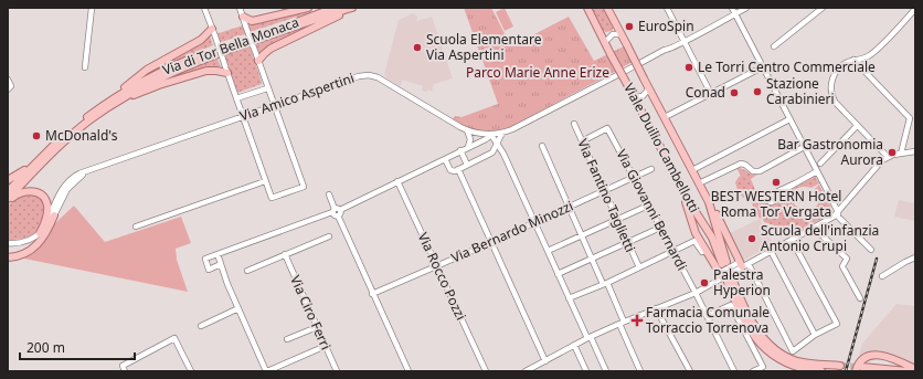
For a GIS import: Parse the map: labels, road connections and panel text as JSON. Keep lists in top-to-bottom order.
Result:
{
  "streets": {
    "main road": ["Via di Tor Bella Monaca", "Viale Duilio Cambellotti"],
    "street": [
      "Via Amico Aspertini",
      "Via Fantino Taglietti",
      "Via Giovanni Bernardi",
      "Via Bernardo Minozzi",
      "Via Rocco Pozzi",
      "Via Ciro Ferri"
    ]
  },
  "crossings": [
    ["Via Fantino Taglietti", "Via Giovanni Bernardi"],
    ["Via Fantino Taglietti", "Via Bernardo Minozzi"],
    ["Via Giovanni Bernardi", "Via Bernardo Minozzi"],
    ["Via Bernardo Minozzi", "Via Rocco Pozzi"]
  ],
  "parks": ["Parco Marie Anne Erize"],
  "places": {
    "other": [
      "EuroSpin",
      "Scuola Elementare Via Aspertini",
      "Le Torri Centro Commerciale",
      "Stazione Carabinieri",
      "Conad",
      "McDonald's",
      "Bar Gastronomia Aurora",
      "BEST WESTERN Hotel Roma Tor Vergata",
      "Scuola dell'infanzia Antonio Crupi",
      "Palestra Hyperion"
    ],
    "health": ["Farmacia Comunale Torraccio Torrenova"]
  },
  "scale_bar": "200 m"
}
